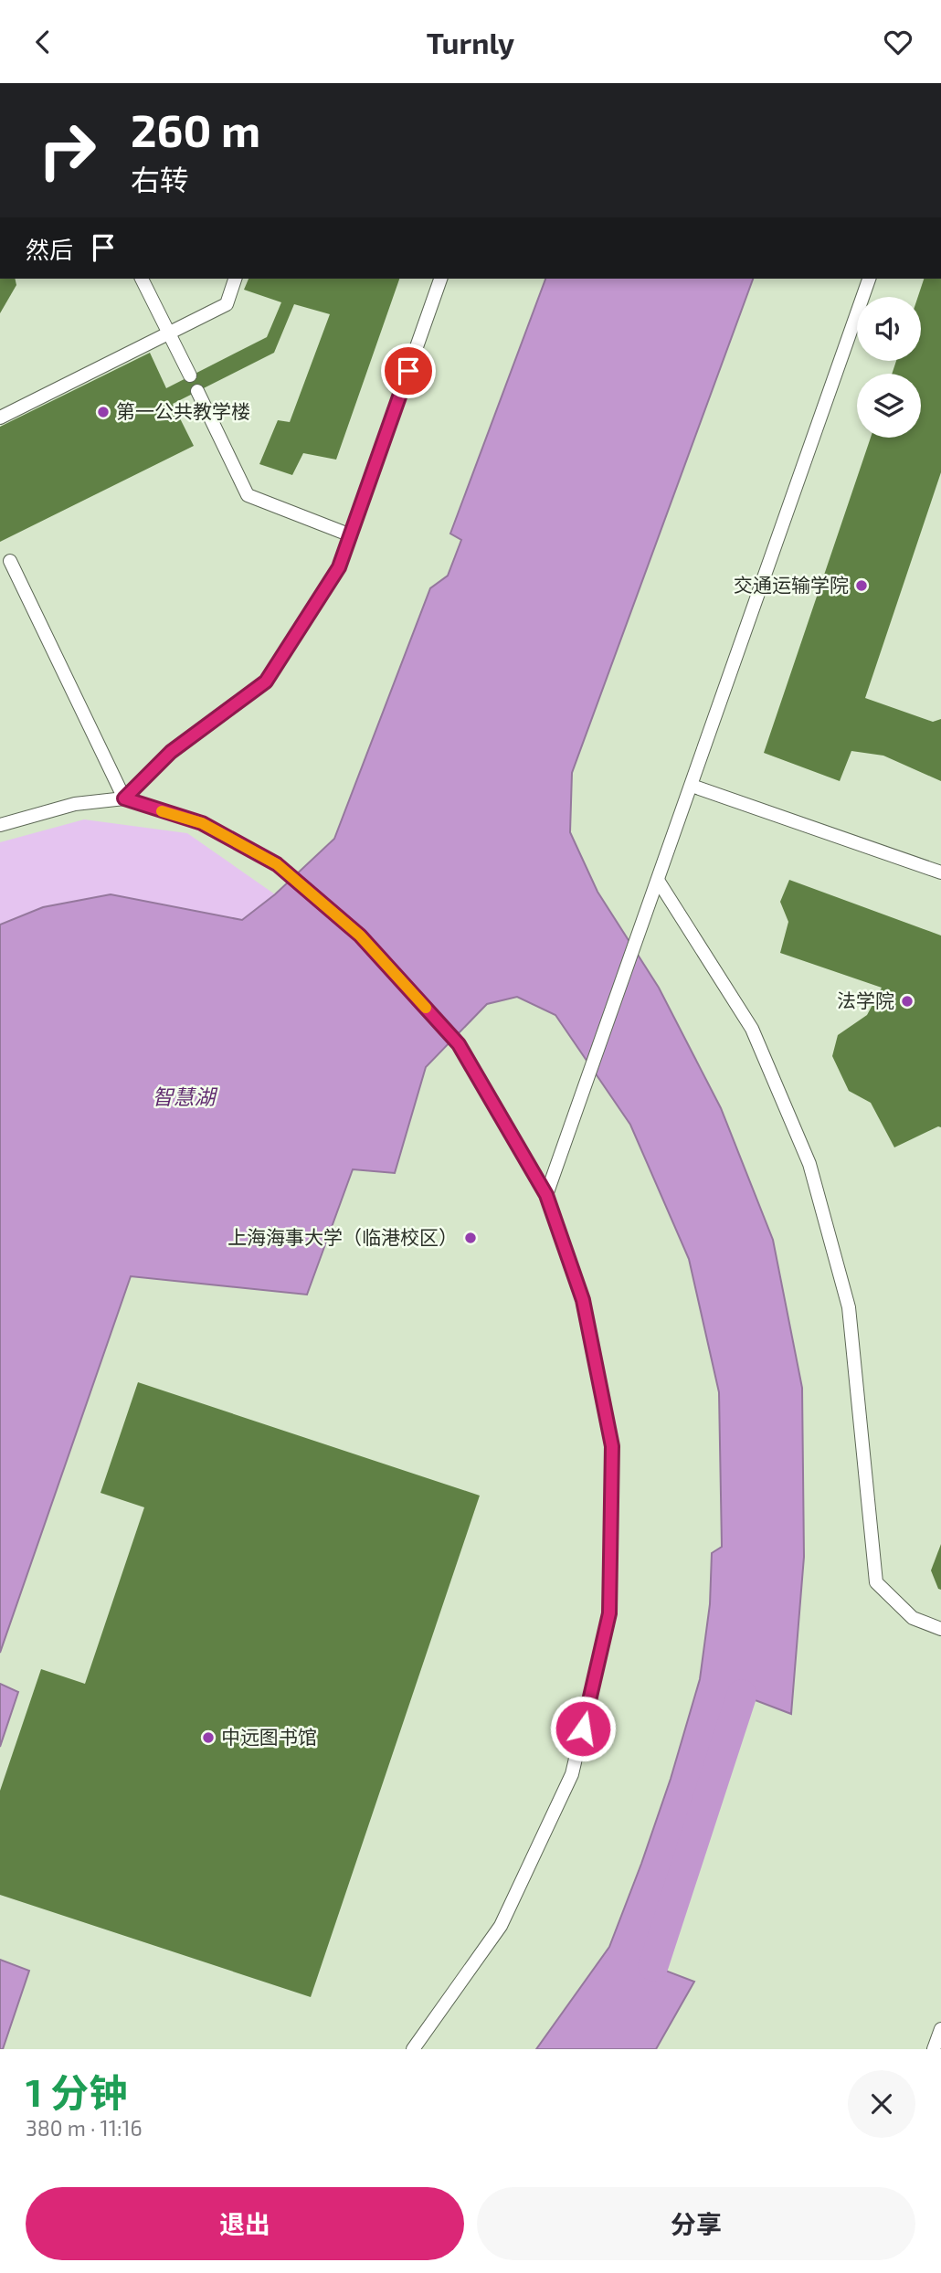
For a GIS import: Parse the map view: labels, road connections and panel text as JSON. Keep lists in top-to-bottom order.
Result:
{
  "water": ["智慧湖"],
  "places": [
    "第一公共教学楼",
    "交通运输学院",
    "法学院",
    "上海海事大学（临港校区）",
    "中远图书馆"
  ],
  "page": {
    "header": "Turnly",
    "turn": ["260 m", "右转"],
    "then": "然后",
    "heading": ["1 分钟", "380 m · 11:16"],
    "buttons": ["退出", "分享"]
  }
}
